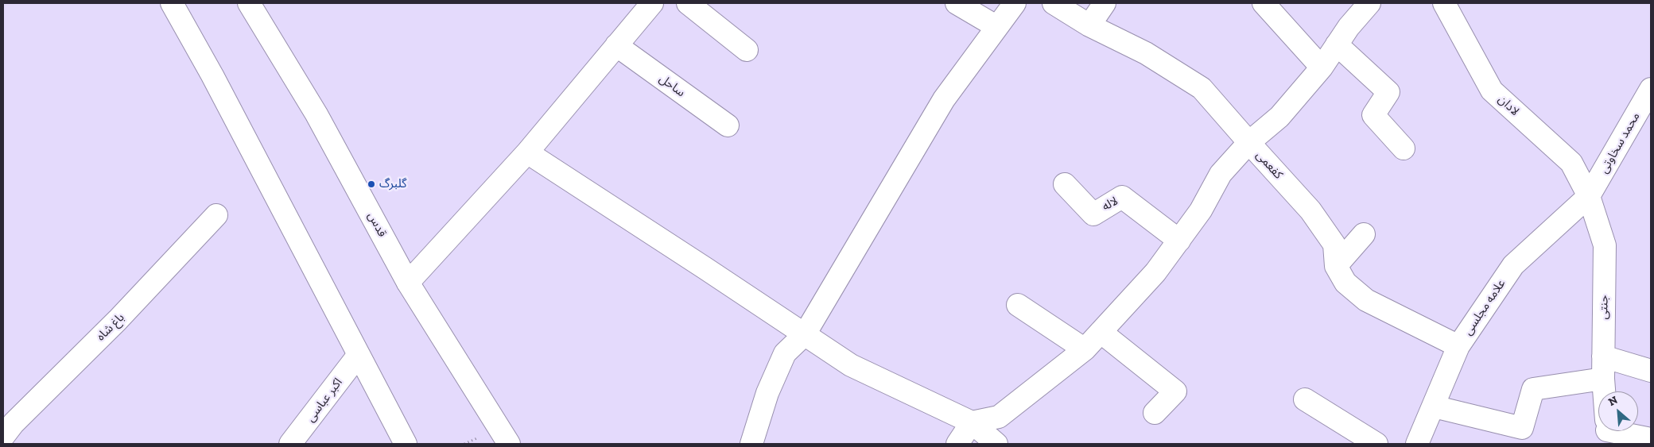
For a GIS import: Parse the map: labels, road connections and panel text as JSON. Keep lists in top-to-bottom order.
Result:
{
  "streets": {
    "street": [
      "ساحل",
      "لادان",
      "محمد سخاوتی",
      "کفعمی",
      "لاله",
      "قدس",
      "علامه مجلسی",
      "جنتی",
      "باغ شاه",
      "اکبر عباسی"
    ]
  },
  "crossings": [
    ["لادان", "محمد سخاوتی"],
    ["لادان", "علامه مجلسی"],
    ["لادان", "جنتی"],
    ["محمد سخاوتی", "علامه مجلسی"],
    ["محمد سخاوتی", "جنتی"],
    ["کفعمی", "علامه مجلسی"],
    ["علامه مجلسی", "جنتی"]
  ],
  "places": ["گلبرگ"],
  "north": "top left"
}
